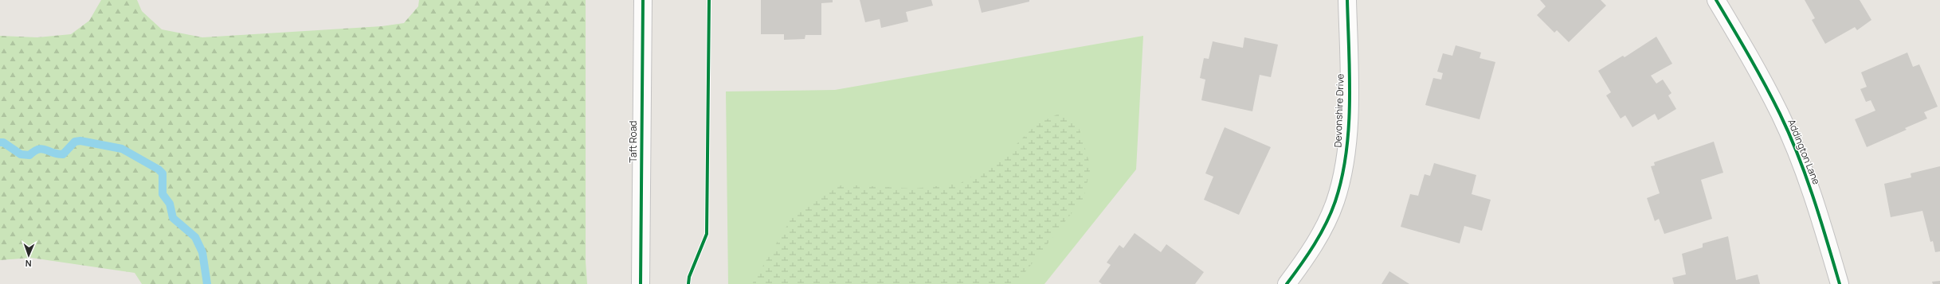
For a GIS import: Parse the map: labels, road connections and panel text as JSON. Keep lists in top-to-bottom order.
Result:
{
  "streets": {
    "street": ["Devonshire Drive", "Taft Road", "Addington Lane"]
  },
  "north": "bottom"
}
